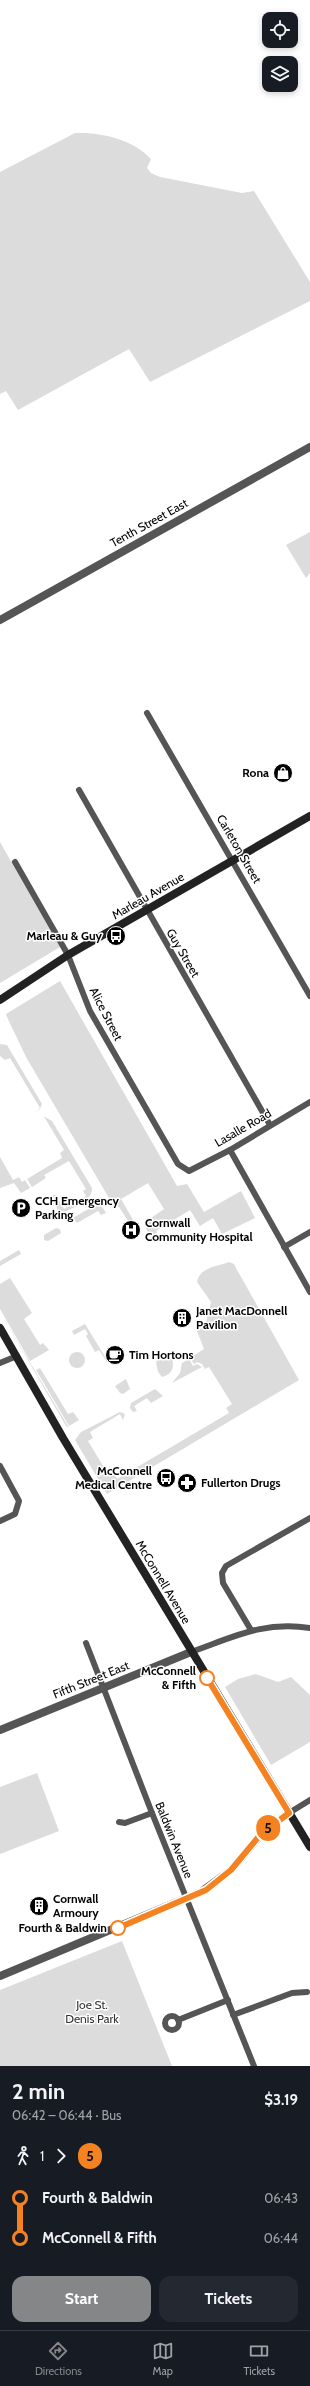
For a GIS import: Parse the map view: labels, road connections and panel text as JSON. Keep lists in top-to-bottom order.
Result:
{
  "streets": {
    "main road": ["Marleau Avenue", "McConnell Avenue"],
    "street": [
      "Tenth Street East",
      "Carleton Street",
      "Guy Street",
      "Alice Street",
      "Lasalle Road",
      "Fifth Street East",
      "Baldwin Avenue"
    ]
  },
  "crossings": [
    ["Carleton Street", "Marleau Avenue"],
    ["Marleau Avenue", "Guy Street"],
    ["Marleau Avenue", "Alice Street"],
    ["Guy Street", "Lasalle Road"],
    ["Alice Street", "Lasalle Road"],
    ["McConnell Avenue", "Fifth Street East"],
    ["Fifth Street East", "Baldwin Avenue"]
  ],
  "parks": ["Joe St. Denis Park"],
  "places": {
    "shop": ["Rona"],
    "bus stop": ["Marleau & Guy", "McConnell Medical Centre"],
    "parking": ["CCH Emergency Parking"],
    "hospital": ["Cornwall Community Hospital"],
    "building": ["Janet MacDonnell Pavilion", "Cornwall Armoury"],
    "cafe": ["Tim Hortons"],
    "pharmacy": ["Fullerton Drugs"],
    "other": ["McConnell & Fifth", "Fourth & Baldwin"]
  },
  "lines": ["bus line 5"],
  "page": {
    "on_map": "5",
    "heading": ["2 min", "06:42 – 06:44 · Bus", "$3.19"],
    "legs": ["1", "5"],
    "list": [
      {
        "name": "Fourth & Baldwin",
        "value": "06:43"
      },
      {
        "name": "McConnell & Fifth",
        "value": "06:44"
      }
    ],
    "buttons": ["Start", "Tickets"],
    "tabs": ["Directions", "Map", "Tickets"]
  }
}
